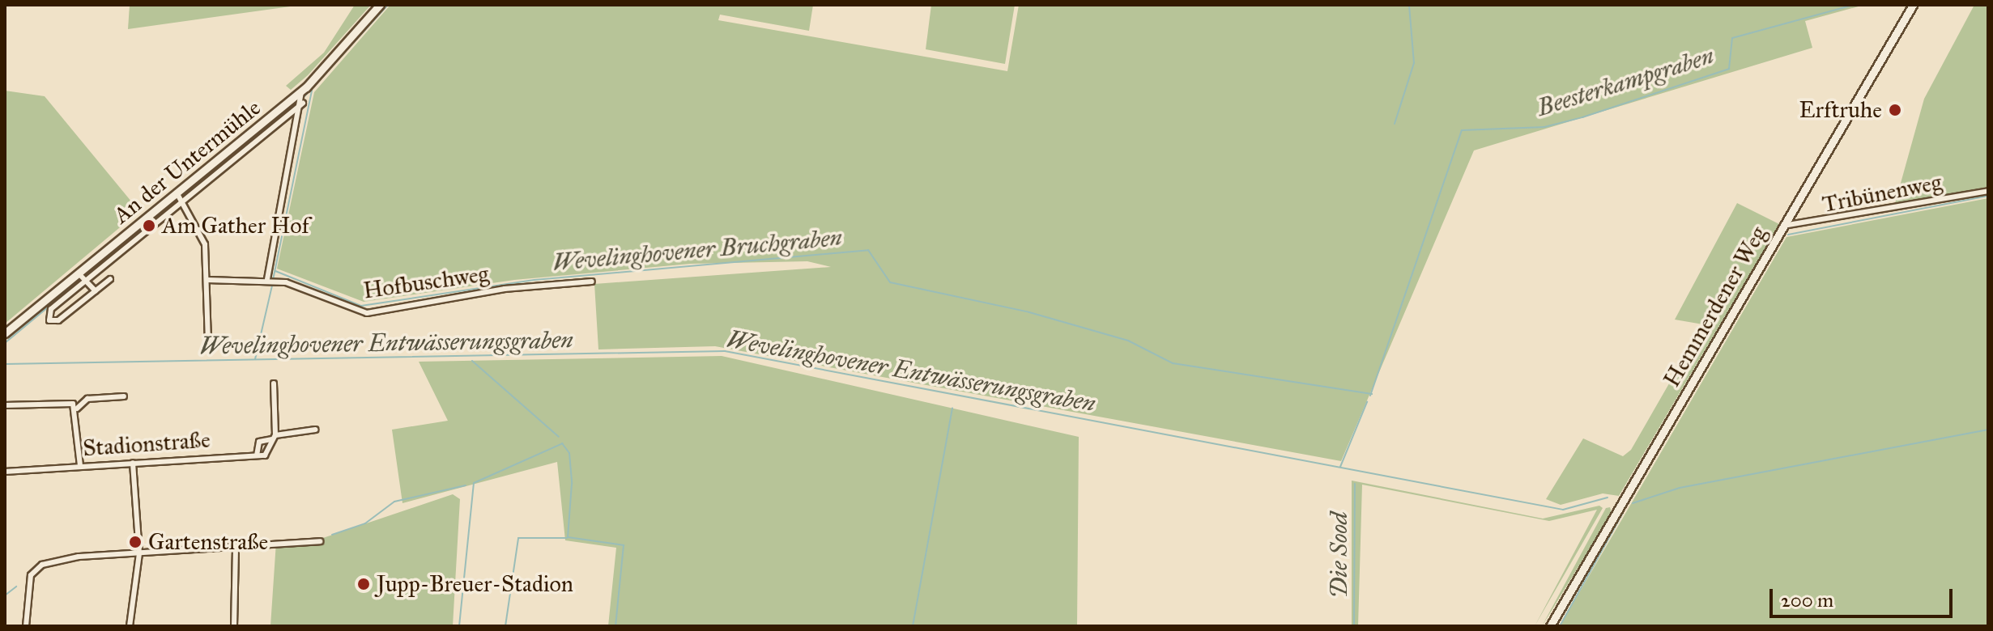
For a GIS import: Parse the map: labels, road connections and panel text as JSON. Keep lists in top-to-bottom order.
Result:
{
  "streets": {
    "main road": ["An der Untermühle", "Hemmerdener Weg"],
    "street": ["Tribünenweg", "Hofbuschweg", "Stadionstraße"]
  },
  "crossings": [
    ["Tribünenweg", "Hemmerdener Weg"]
  ],
  "water": [
    "Beesterkampgraben",
    "Wevelinghovener Bruchgraben",
    "Wevelinghovener Entwässerungsgraben",
    "Die Sood"
  ],
  "places": [
    "Erftruhe",
    "Am Gather Hof",
    "Gartenstraße",
    "Jupp-Breuer-Stadion"
  ],
  "scale_bar": "200 m"
}
